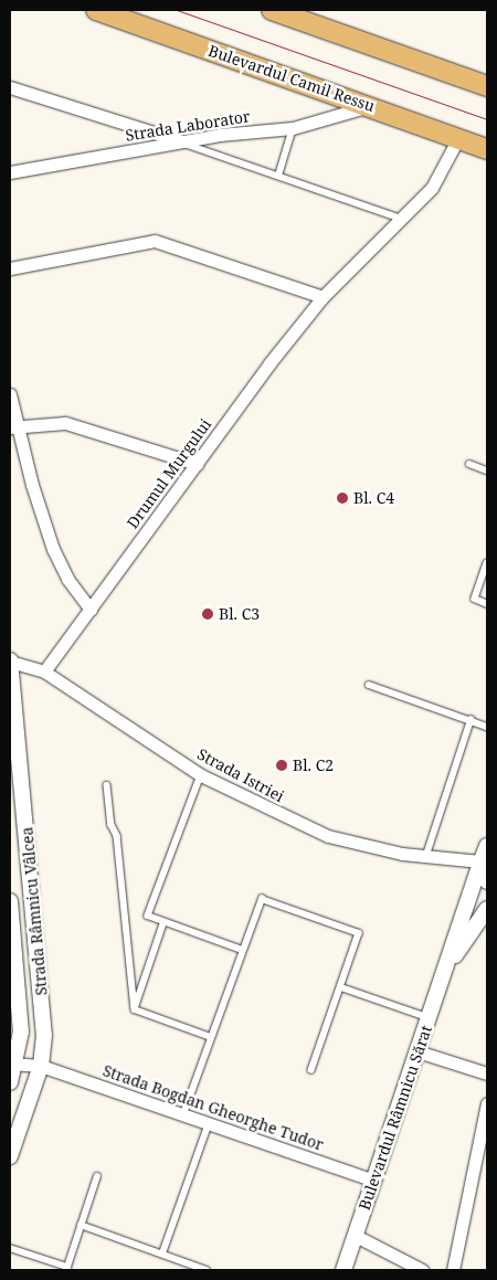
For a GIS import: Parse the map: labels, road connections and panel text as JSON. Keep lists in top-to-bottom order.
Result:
{
  "streets": {
    "main road": ["Bulevardul Camil Ressu"],
    "street": [
      "Strada Laborator",
      "Drumul Murgului",
      "Strada Istriei",
      "Strada Râmnicu Vâlcea",
      "Strada Bogdan Gheorghe Tudor",
      "Bulevardul Râmnicu Sărat"
    ]
  },
  "crossings": [
    ["Bulevardul Camil Ressu", "Strada Laborator"],
    ["Bulevardul Camil Ressu", "Drumul Murgului"],
    ["Drumul Murgului", "Strada Istriei"],
    ["Strada Istriei", "Strada Râmnicu Vâlcea"],
    ["Strada Istriei", "Bulevardul Râmnicu Sărat"],
    ["Strada Râmnicu Vâlcea", "Strada Bogdan Gheorghe Tudor"],
    ["Strada Bogdan Gheorghe Tudor", "Bulevardul Râmnicu Sărat"]
  ],
  "places": ["Bl. C4", "Bl. C3", "Bl. C2"]
}
